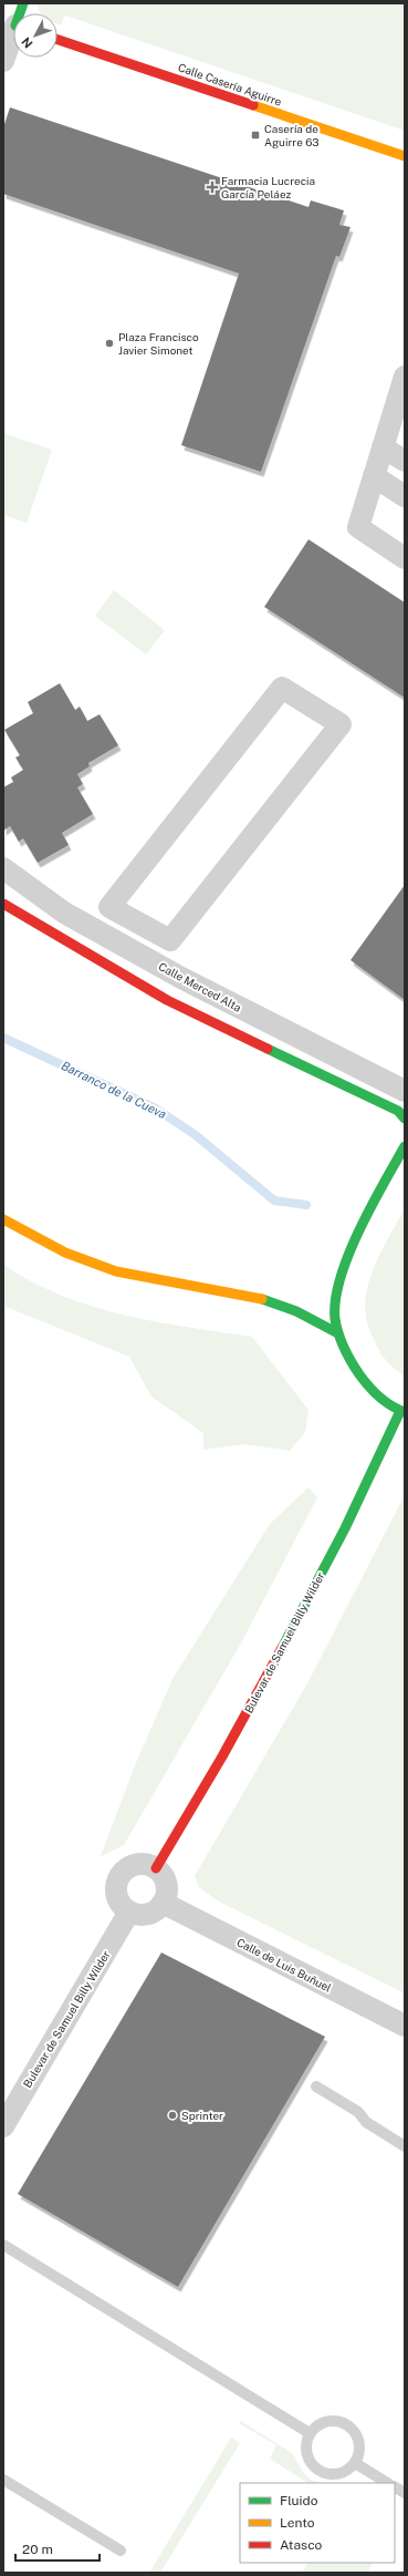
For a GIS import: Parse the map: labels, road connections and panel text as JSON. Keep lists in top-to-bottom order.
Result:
{
  "streets": {
    "main road": ["Calle Casería Aguirre", "Bulevar de Samuel Billy Wilder"],
    "street": ["Calle Merced Alta", "Calle de Luis Buñuel"]
  },
  "crossings": [
    ["Bulevar de Samuel Billy Wilder", "Calle de Luis Buñuel"]
  ],
  "water": ["Barranco de la Cueva"],
  "places": {
    "transit": ["Casería de Aguirre 63"],
    "health": ["Farmacia Lucrecia García Peláez"],
    "other": ["Plaza Francisco Javier Simonet", "Sprinter"]
  },
  "legend": ["Fluido", "Lento", "Atasco"],
  "scale_bar": "20 m",
  "north": "bottom left"
}
